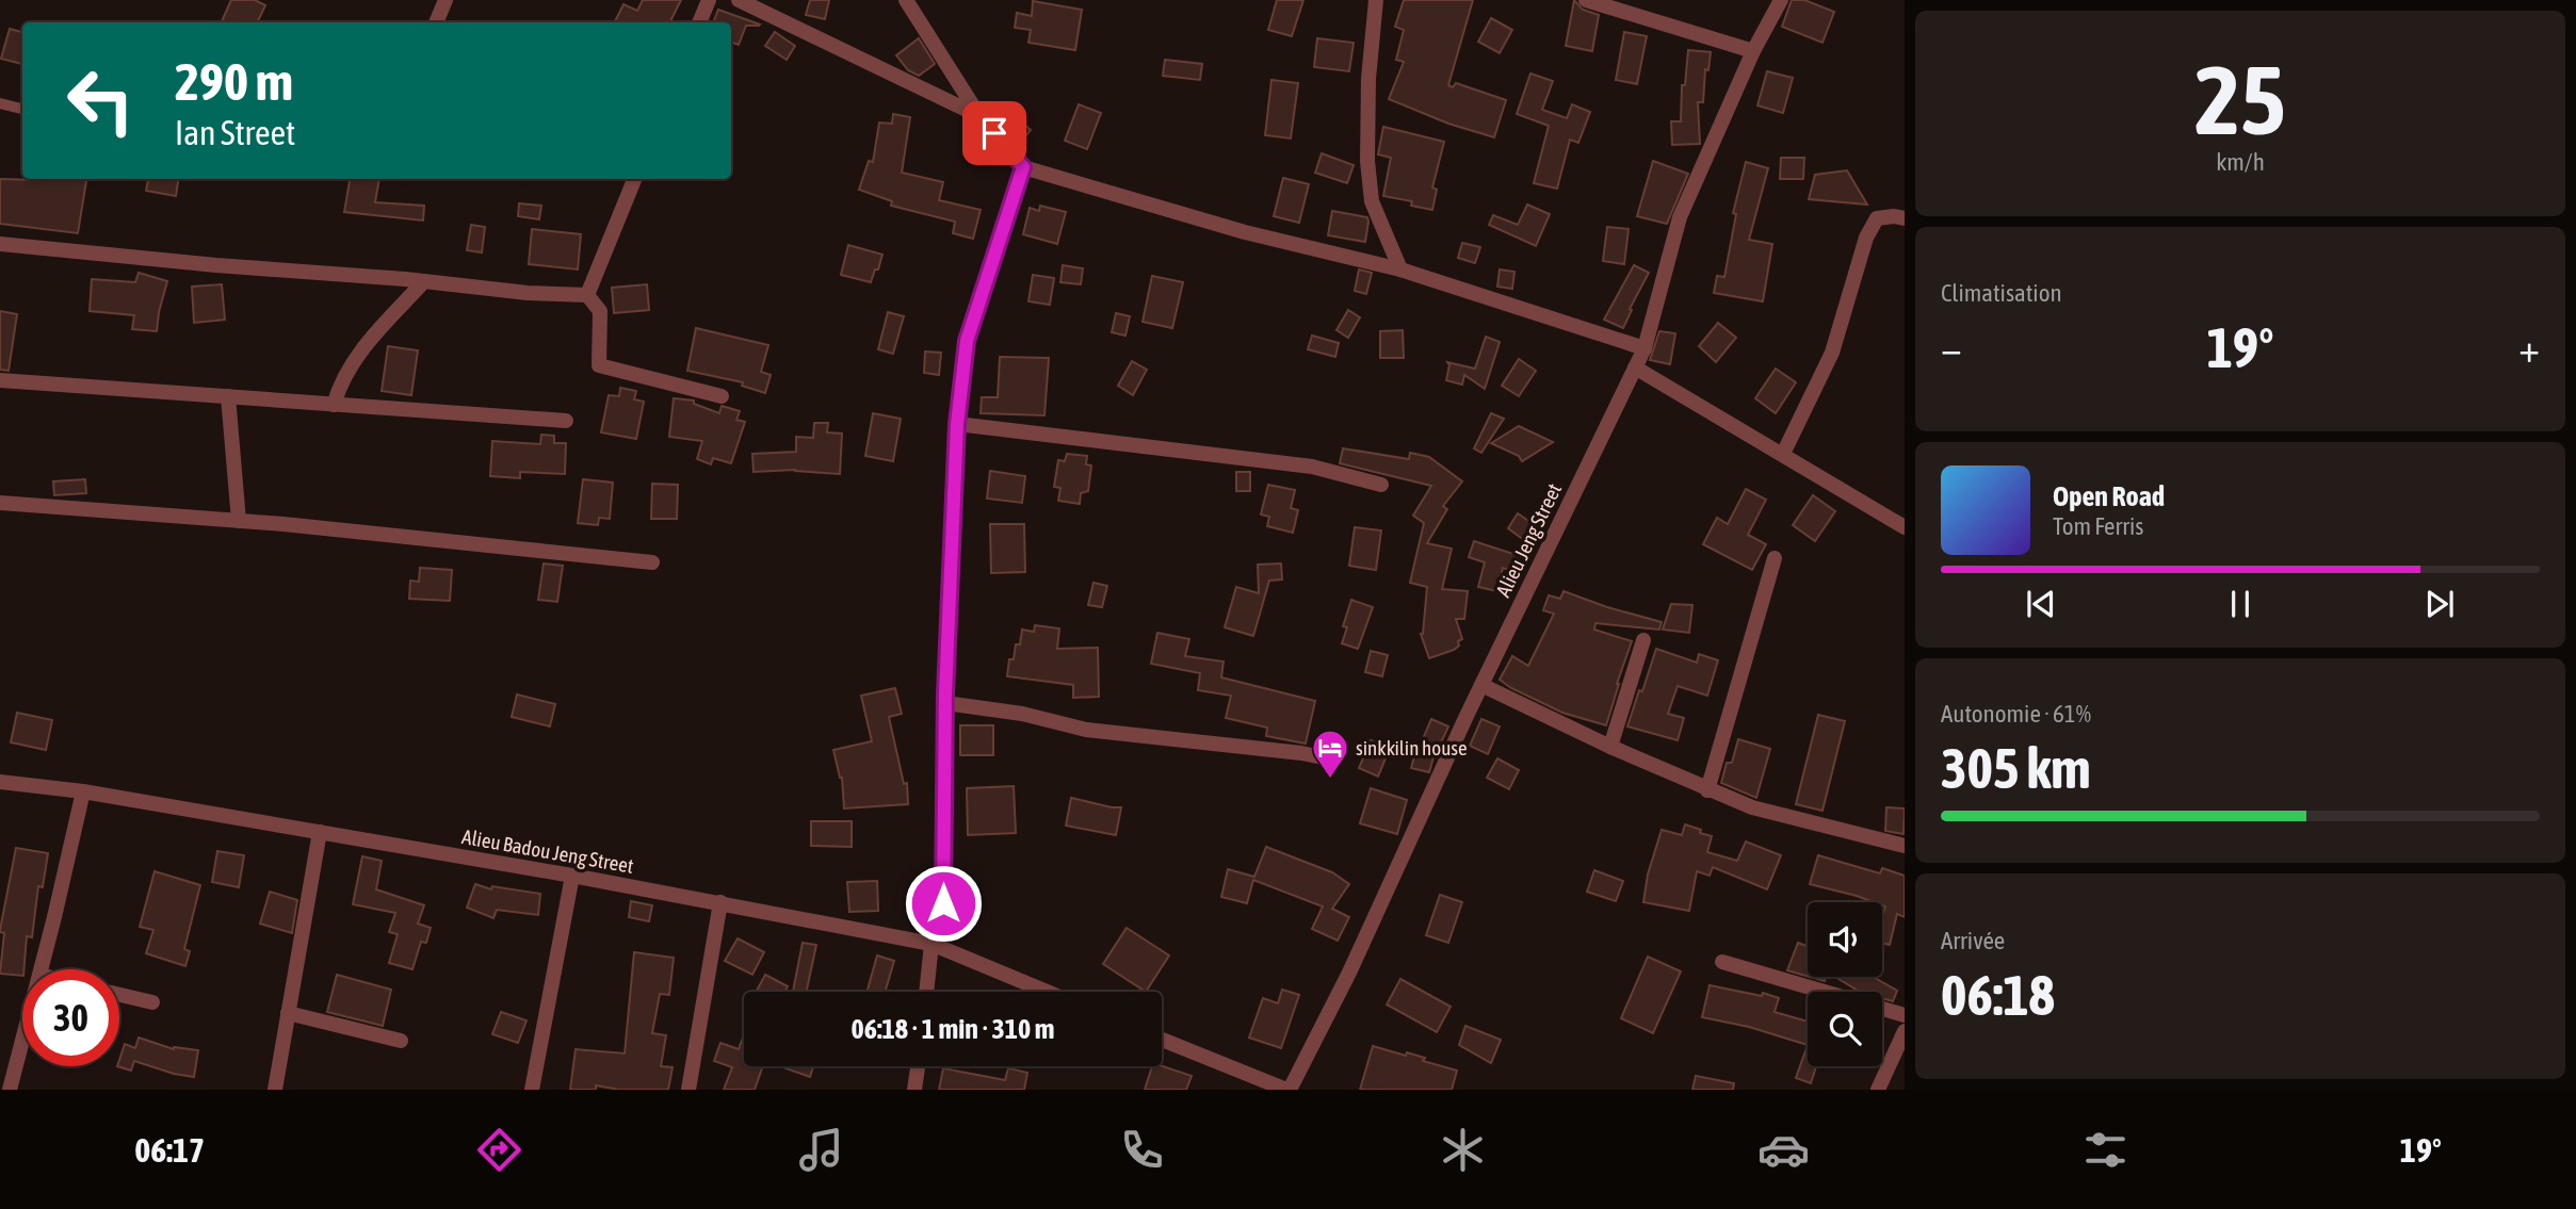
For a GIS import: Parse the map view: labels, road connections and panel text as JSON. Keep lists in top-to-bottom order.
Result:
{
  "streets": {
    "street": ["Alieu Jeng Street", "Alieu Badou Jeng Street"]
  },
  "places": {
    "hotel": ["sinkkilin house"]
  },
  "page": {
    "tile": [
      ["25", "km/h"],
      "Climatisation",
      ["Autonomie · 61%", "305 km"],
      ["Arrivée", "06:18"]
    ],
    "turn": ["290 m", "Ian Street"],
    "heat": ["−", "19°", "+"],
    "song": ["Open Road", "Tom Ferris"],
    "limit": "30",
    "trip": "06:18 · 1 min · 310 m",
    "tabs": ["06:17", "19°"]
  }
}
